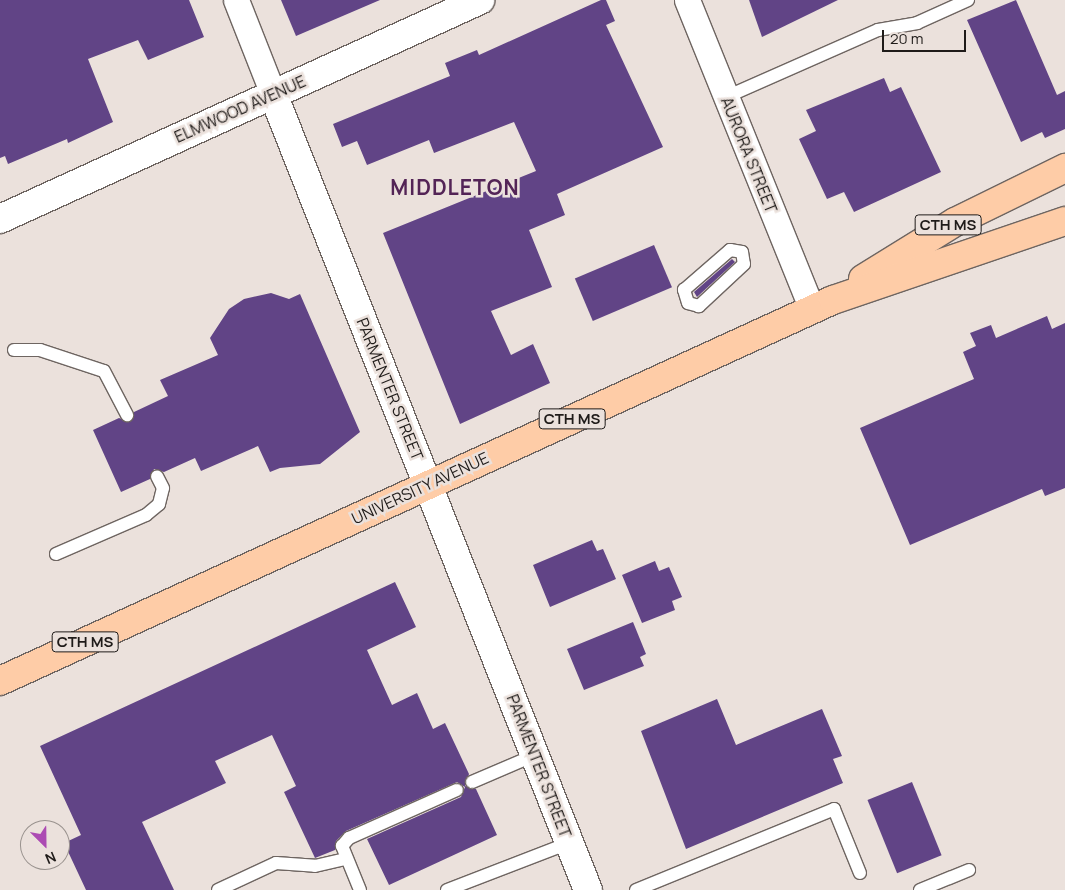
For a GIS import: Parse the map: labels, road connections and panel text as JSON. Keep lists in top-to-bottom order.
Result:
{
  "streets": {
    "main road": ["CTH MS", "UNIVERSITY AVENUE"],
    "street": ["ELMWOOD AVENUE", "AURORA STREET", "PARMENTER STREET"]
  },
  "crossings": [
    ["ELMWOOD AVENUE", "PARMENTER STREET"],
    ["AURORA STREET", "UNIVERSITY AVENUE"],
    ["PARMENTER STREET", "UNIVERSITY AVENUE"]
  ],
  "districts": ["MIDDLETON"],
  "scale_bar": "20 m",
  "north": "bottom right"
}
